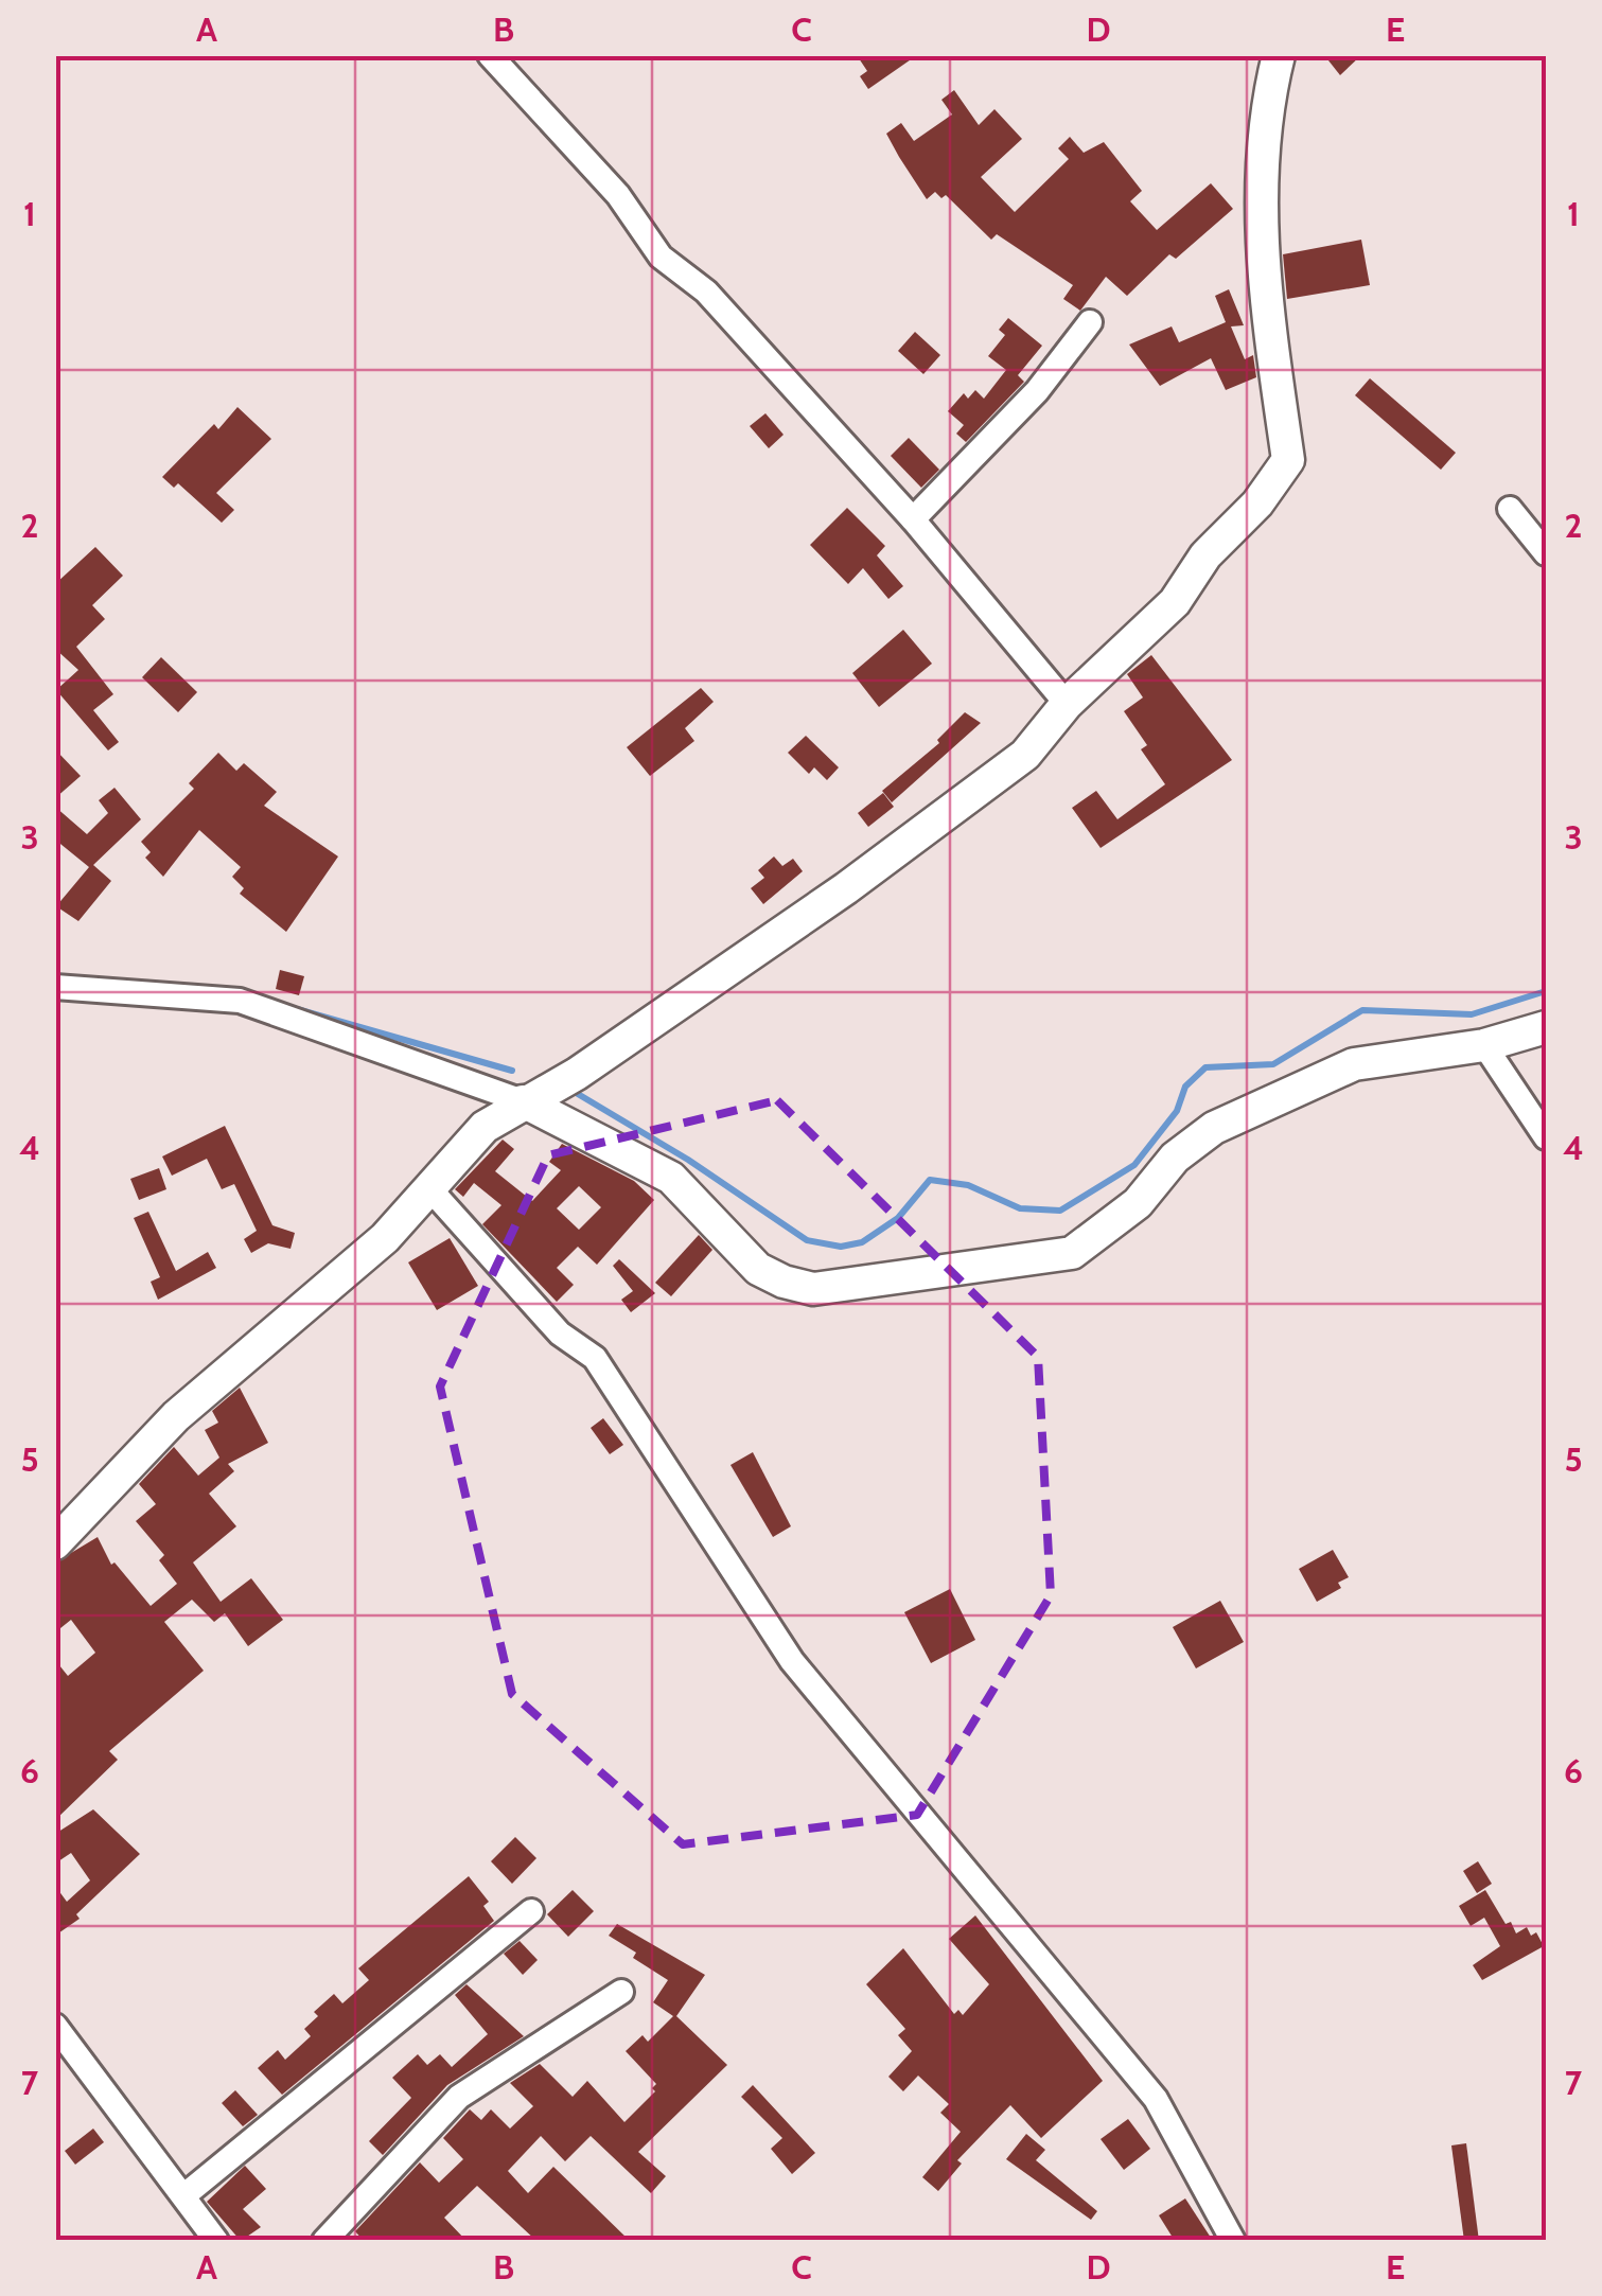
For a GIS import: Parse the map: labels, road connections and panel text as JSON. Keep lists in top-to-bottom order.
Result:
{
  "grid": {
    "columns": [
      "A",
      "B",
      "C",
      "D",
      "E"
    ],
    "rows": [
      "1",
      "2",
      "3",
      "4",
      "5",
      "6",
      "7"
    ]
  }
}
